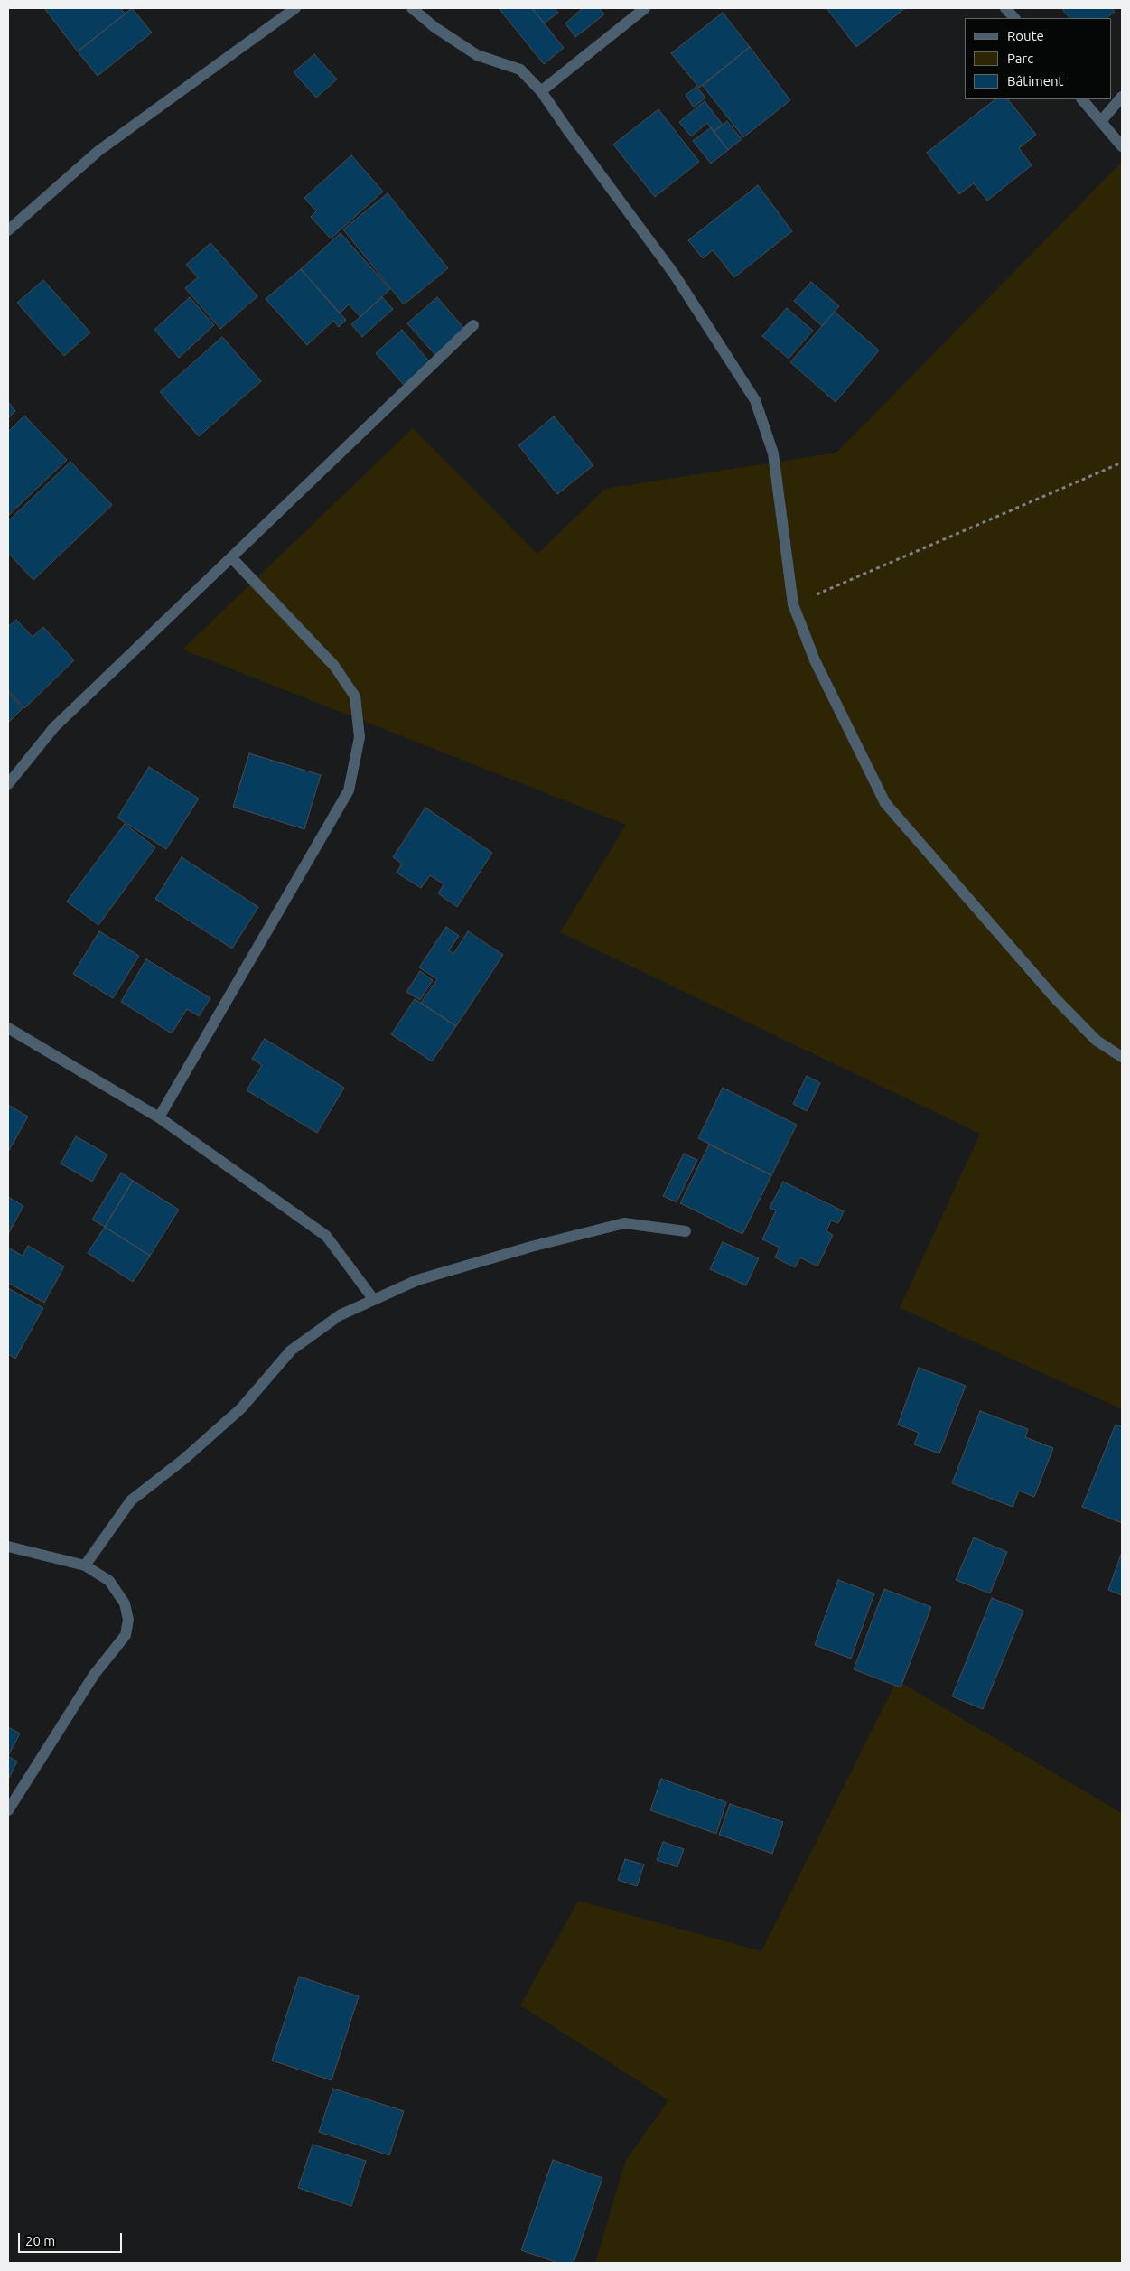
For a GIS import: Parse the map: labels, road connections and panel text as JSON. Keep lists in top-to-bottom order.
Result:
{
  "legend": ["Route", "Parc", "Bâtiment"],
  "scale_bar": "20 m"
}
